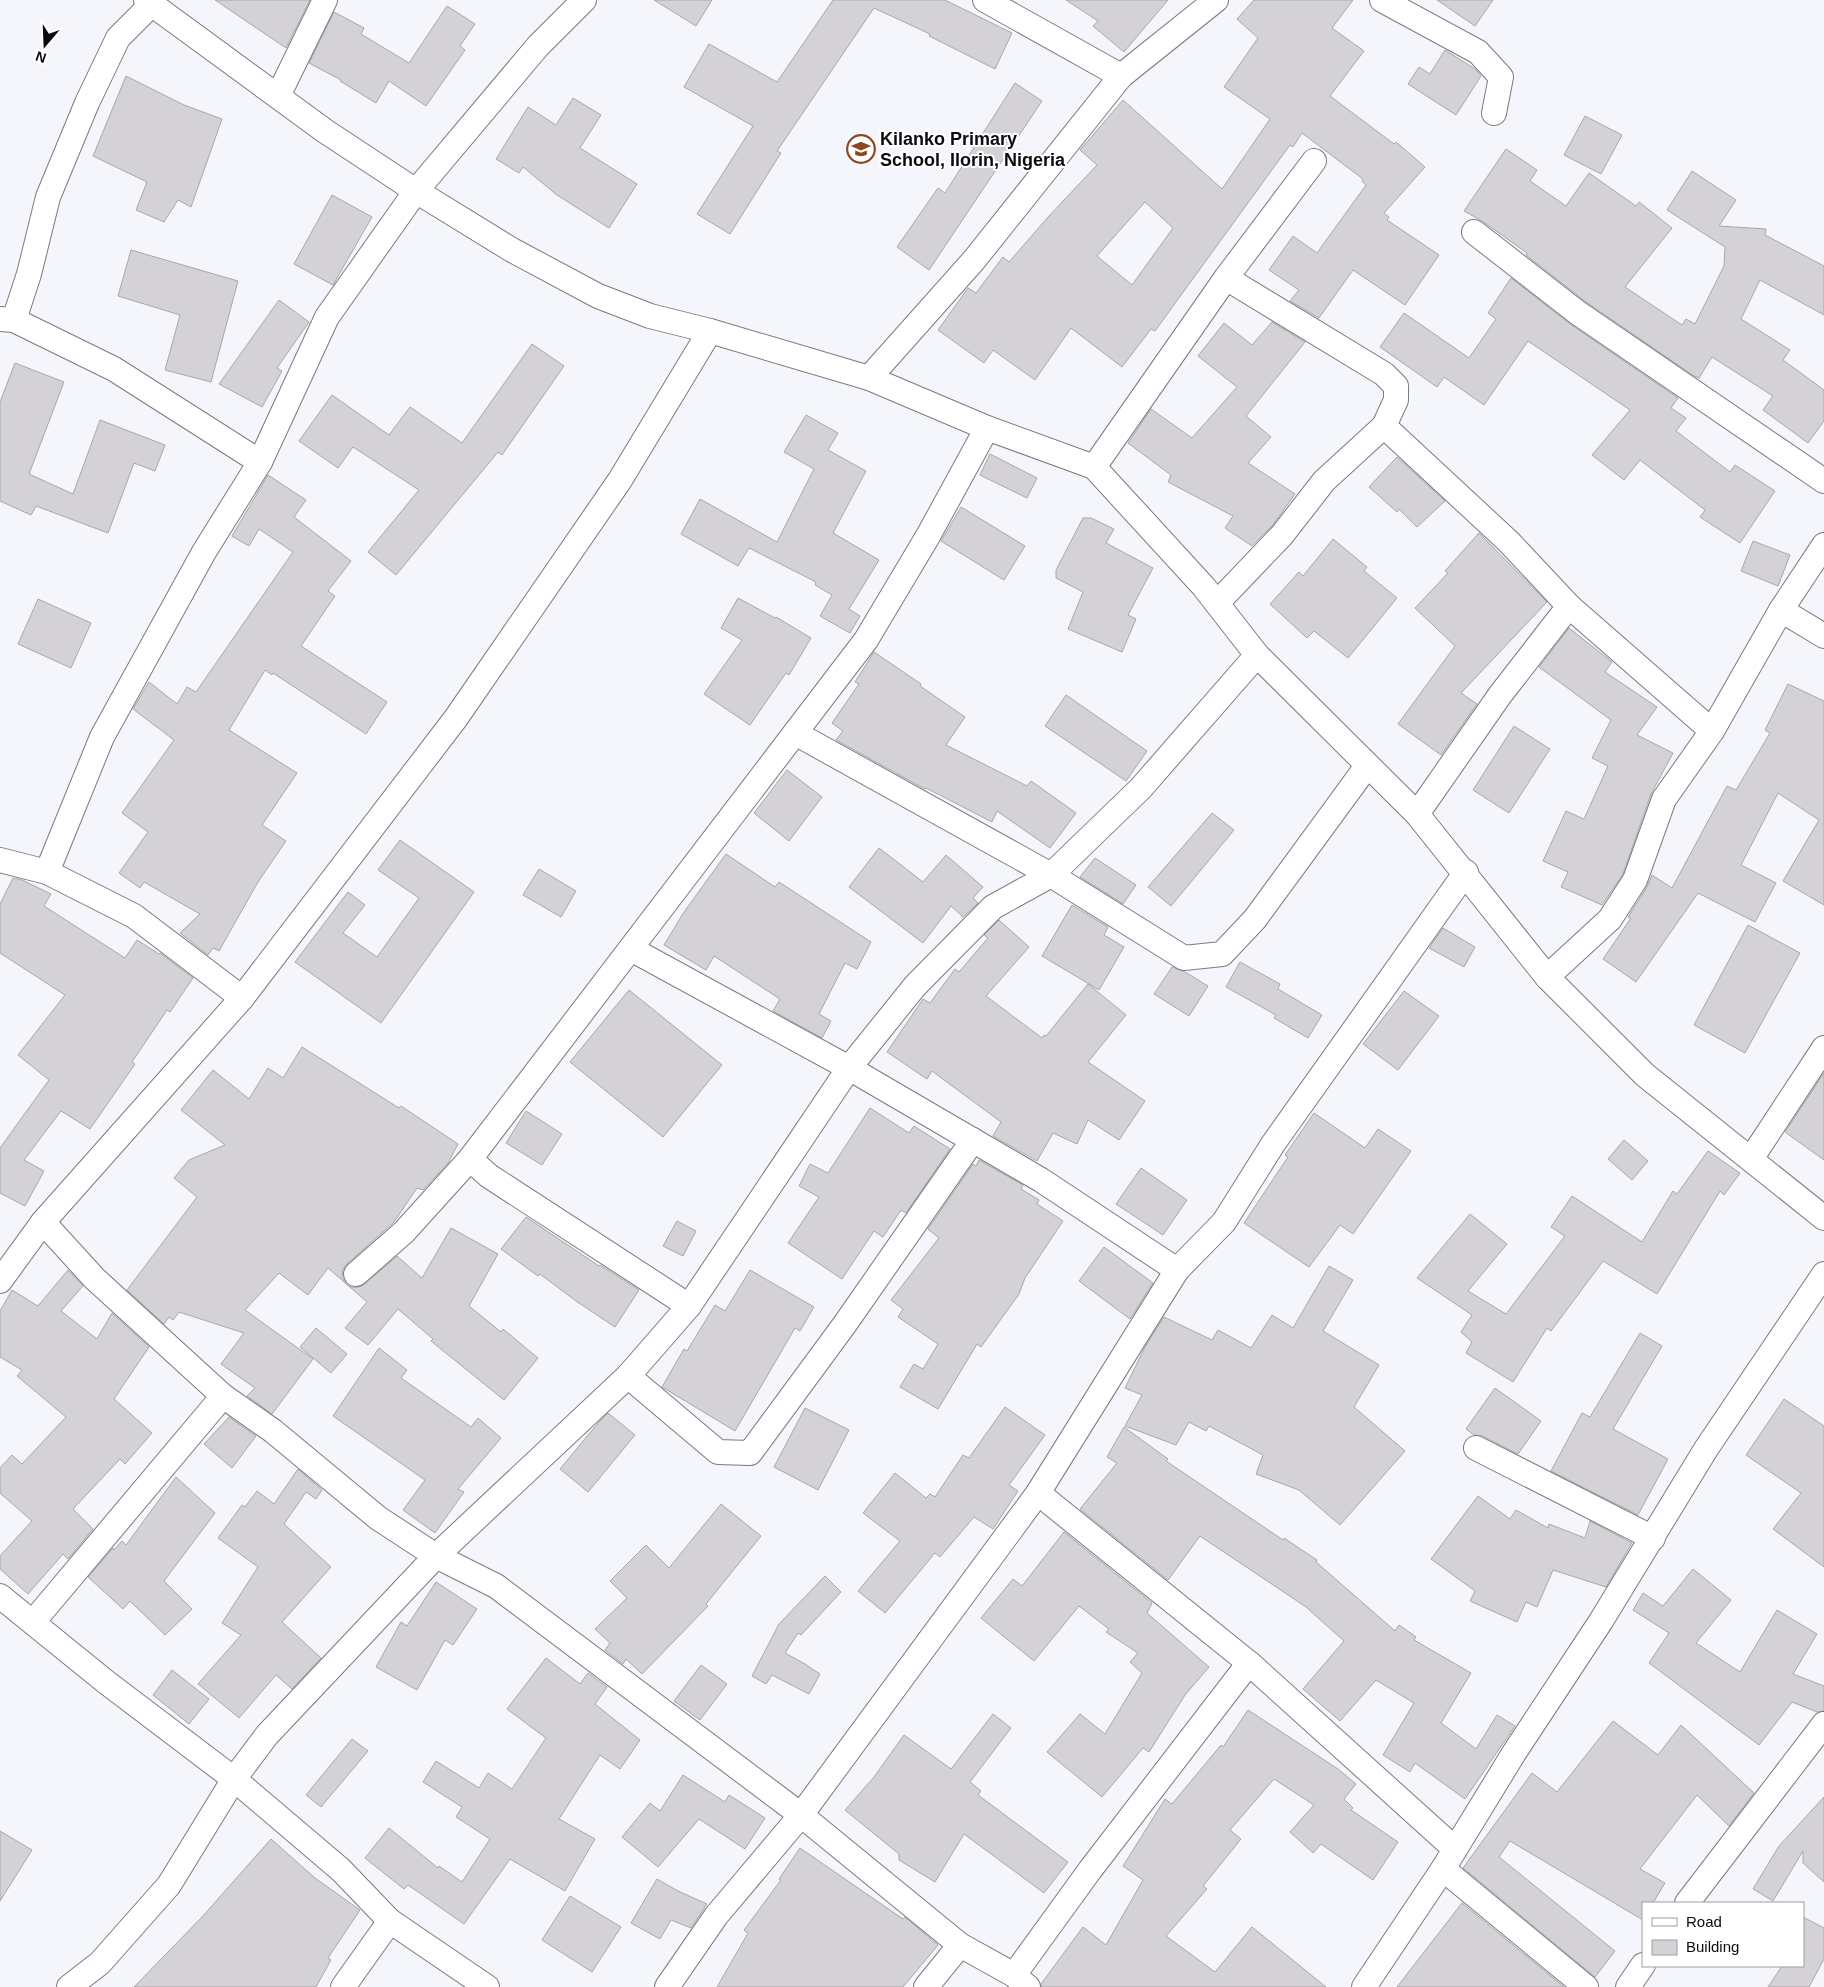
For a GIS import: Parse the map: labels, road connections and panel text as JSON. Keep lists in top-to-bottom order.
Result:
{
  "places": {
    "school or university": ["Kilanko Primary School, Ilorin, Nigeria"]
  },
  "legend": ["Road", "Building"],
  "north": "bottom"
}
